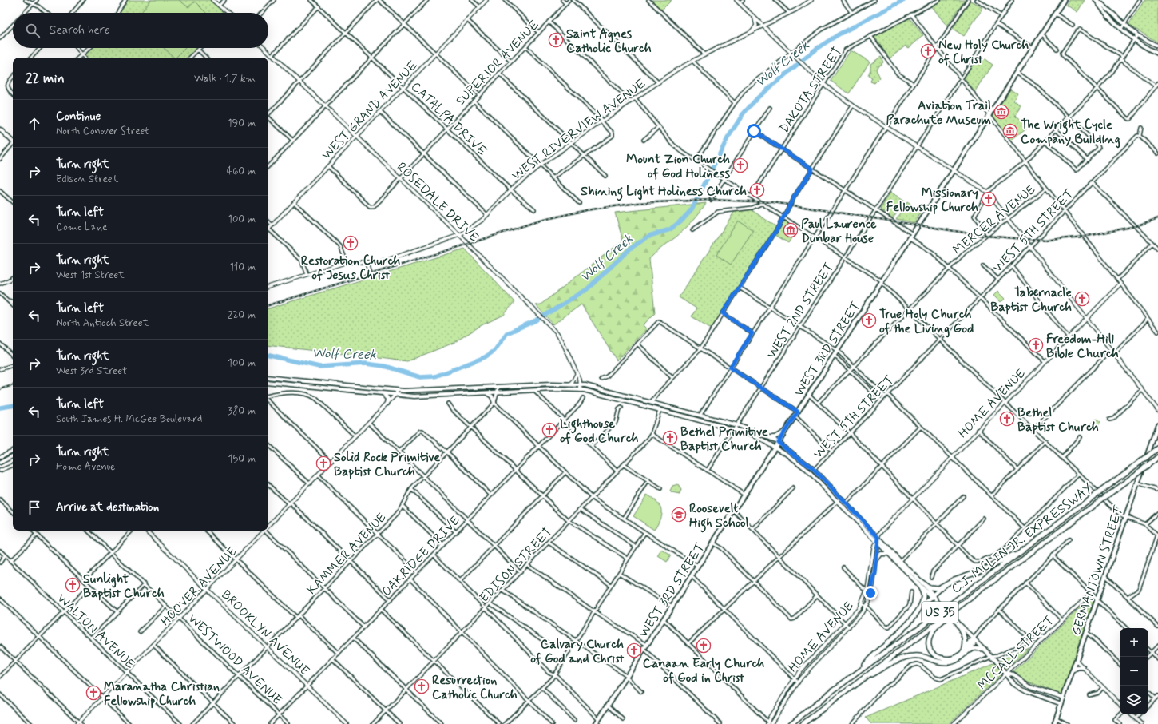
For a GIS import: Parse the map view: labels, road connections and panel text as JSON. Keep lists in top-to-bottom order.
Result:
{
  "streets": {
    "highway": ["C.J. MCLIN JR. EXPRESSWAY", "US 35"],
    "main road": ["WEST 3RD STREET", "GERMANTOWN STREET"],
    "street": [
      "SUPERIOR AVENUE",
      "DAKOTA STREET",
      "WEST GRAND AVENUE",
      "CATALPA DRIVE",
      "WEST RIVERVIEW AVENUE",
      "ROSEDALE DRIVE",
      "MERCER AVENUE",
      "WEST 5TH STREET",
      "WEST 2ND STREET",
      "HOME AVENUE",
      "KAMMER AVENUE",
      "OAKRIDGE DRIVE",
      "EDISON STREET",
      "HOOVER AVENUE",
      "WALTON AVENUE",
      "BROOKLYN AVENUE",
      "MCCALL STREET",
      "WESTWOOD AVENUE"
    ]
  },
  "crossings": [
    ["SUPERIOR AVENUE", "WEST GRAND AVENUE"],
    ["SUPERIOR AVENUE", "CATALPA DRIVE"],
    ["SUPERIOR AVENUE", "ROSEDALE DRIVE"],
    ["WEST GRAND AVENUE", "CATALPA DRIVE"],
    ["WEST GRAND AVENUE", "ROSEDALE DRIVE"],
    ["CATALPA DRIVE", "WEST RIVERVIEW AVENUE"],
    ["WEST RIVERVIEW AVENUE", "ROSEDALE DRIVE"],
    ["KAMMER AVENUE", "BROOKLYN AVENUE"],
    ["KAMMER AVENUE", "WESTWOOD AVENUE"],
    ["OAKRIDGE DRIVE", "BROOKLYN AVENUE"],
    ["OAKRIDGE DRIVE", "WESTWOOD AVENUE"],
    ["HOOVER AVENUE", "WALTON AVENUE"],
    ["HOOVER AVENUE", "BROOKLYN AVENUE"],
    ["HOOVER AVENUE", "WESTWOOD AVENUE"]
  ],
  "water": ["Wolf Creek"],
  "places": {
    "church": [
      "Saint Agnes Catholic Church",
      "New Holy Church of Christ",
      "Mount Zion Church of God Holiness",
      "Shining Light Holiness Church",
      "Missionary Fellowship Church",
      "Restoration Church of Jesus Christ",
      "Tabernacle Baptist Church",
      "True Holy Church of the Living God",
      "Freedom-Hill Bible Church",
      "Bethel Baptist Church",
      "Lighthouse of God Church",
      "Bethel Primitive Baptist Church",
      "Solid Rock Primitive Baptist Church",
      "Sunlight Baptist Church",
      "Canaan Early Church of God in Christ",
      "Calvary Church of God and Christ",
      "Resurrection Catholic Church",
      "Maranatha Christian Fellowship Church"
    ],
    "museum": ["Aviation Trail Parachute Museum", "The Wright Cycle Company Building", "Paul Laurence Dunbar House"],
    "school or university": ["Roosevelt High School"]
  },
  "page": {
    "search": "Search here",
    "heading": ["22 min", "Walk · 1.7 km"],
    "list": [
      ["Continue", "North Conover Street", "190 m"],
      ["Turn right", "Edison Street", "460 m"],
      ["Turn left", "Como Lane", "100 m"],
      ["Turn right", "West 1st Street", "110 m"],
      ["Turn left", "North Antioch Street", "220 m"],
      ["Turn right", "West 3rd Street", "100 m"],
      ["Turn left", "South James H. McGee Boulevard", "380 m"],
      ["Turn right", "Home Avenue", "150 m"],
      "Arrive at destination"
    ],
    "map_buttons": ["+", "−"]
  }
}
